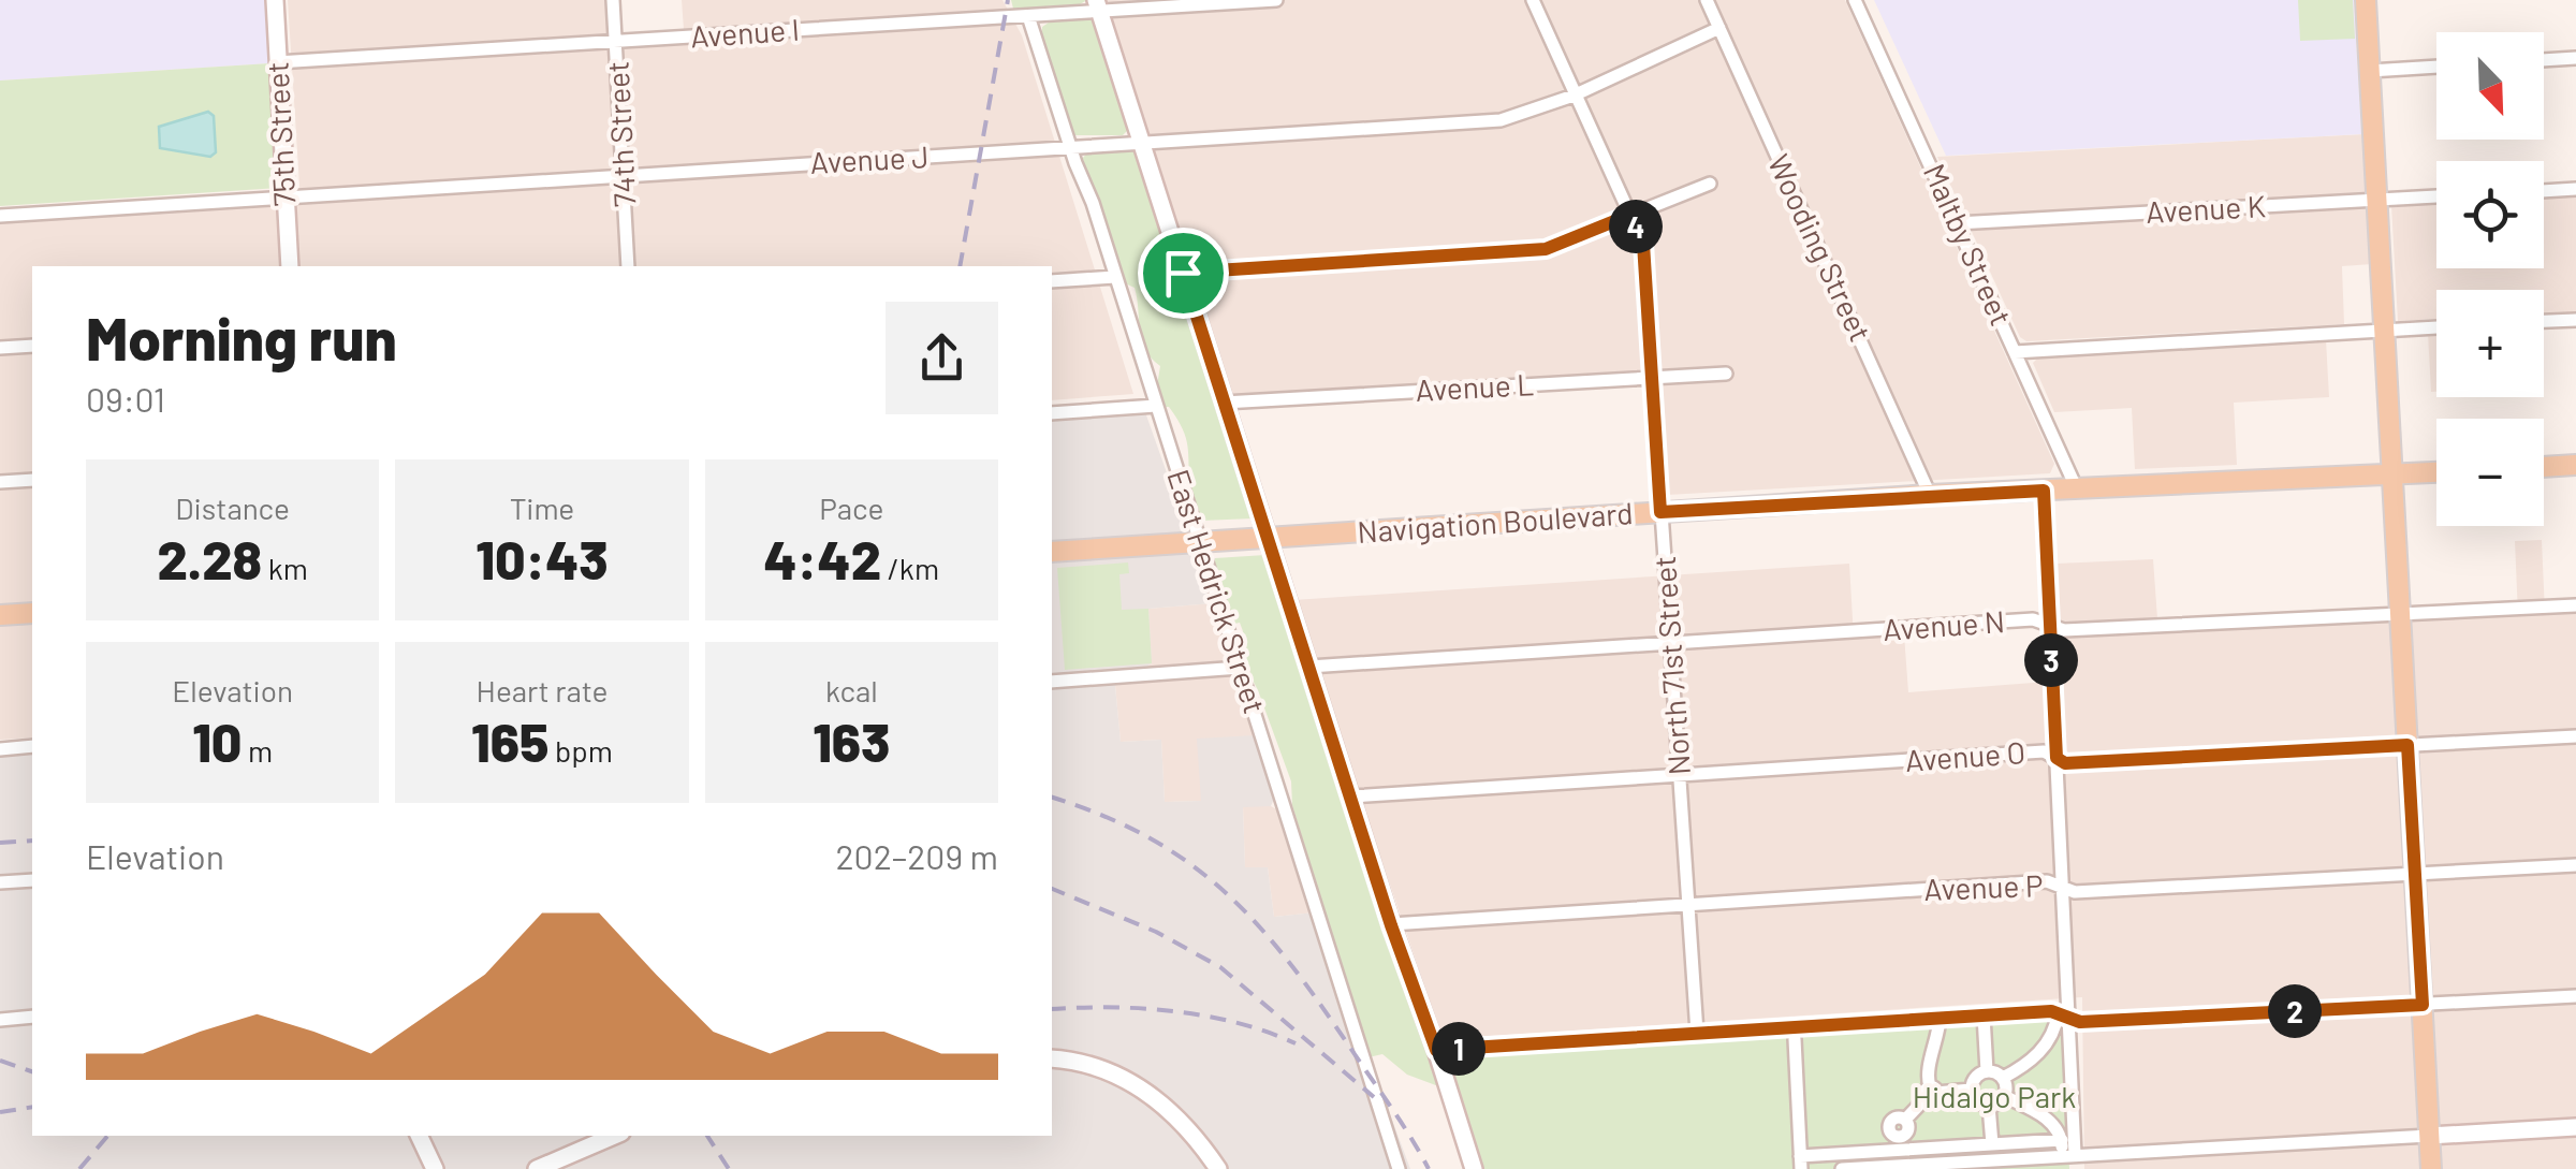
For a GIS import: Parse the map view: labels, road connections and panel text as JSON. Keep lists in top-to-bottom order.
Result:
{
  "streets": {
    "main road": ["Navigation Boulevard"],
    "street": [
      "Avenue I",
      "75th Street",
      "74th Street",
      "Avenue J",
      "Avenue K",
      "Maltby Street",
      "Wooding Street",
      "Avenue L",
      "East Hedrick Street",
      "Avenue N",
      "North 71st Street",
      "Avenue O",
      "Avenue P"
    ]
  },
  "crossings": [
    ["Avenue I", "75th Street"],
    ["Avenue I", "74th Street"],
    ["Avenue I", "East Hedrick Street"],
    ["75th Street", "Avenue J"],
    ["74th Street", "Avenue J"],
    ["Avenue J", "Wooding Street"],
    ["Avenue J", "East Hedrick Street"],
    ["Avenue J", "North 71st Street"],
    ["Avenue K", "Maltby Street"],
    ["Maltby Street", "Navigation Boulevard"],
    ["Wooding Street", "Navigation Boulevard"],
    ["Avenue L", "North 71st Street"],
    ["Navigation Boulevard", "East Hedrick Street"],
    ["Navigation Boulevard", "North 71st Street"],
    ["Avenue N", "North 71st Street"],
    ["North 71st Street", "Avenue O"],
    ["North 71st Street", "Avenue P"]
  ],
  "parks": ["Hidalgo Park"],
  "north": "bottom right",
  "page": {
    "map_buttons": ["+", "−"],
    "pins": [
      "4",
      "3",
      "2",
      "1"
    ],
    "heading": ["Morning run", "09:01"],
    "stats": [
      ["Distance", "2.28 km"],
      ["Time", "10:43"],
      ["Pace", "4:42 /km"],
      ["Elevation", "10 m"],
      ["Heart rate", "165 bpm"],
      ["kcal", "163"]
    ],
    "chart": ["Elevation", "202–209 m"]
  }
}
